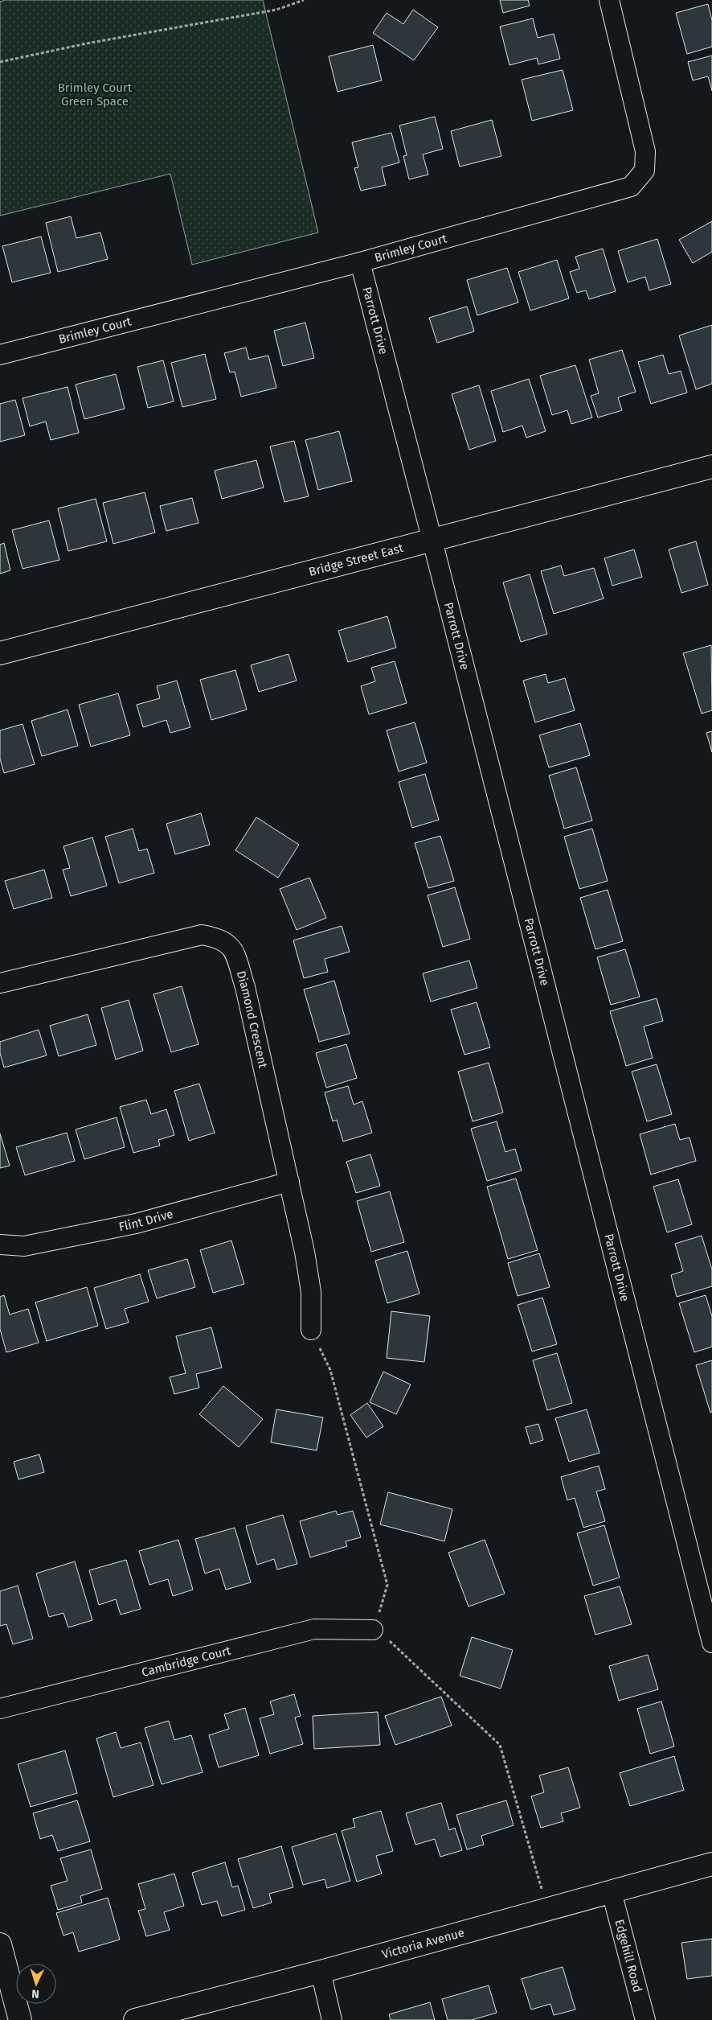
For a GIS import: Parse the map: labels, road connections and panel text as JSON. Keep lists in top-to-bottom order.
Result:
{
  "streets": {
    "street": [
      "Brimley Court",
      "Parrott Drive",
      "Bridge Street East",
      "Diamond Crescent",
      "Flint Drive",
      "Cambridge Court",
      "Victoria Avenue",
      "Edgehill Road"
    ]
  },
  "crossings": [
    ["Brimley Court", "Parrott Drive"],
    ["Parrott Drive", "Bridge Street East"],
    ["Diamond Crescent", "Flint Drive"],
    ["Victoria Avenue", "Edgehill Road"]
  ],
  "parks": ["Brimley Court Green Space"],
  "north": "bottom"
}
